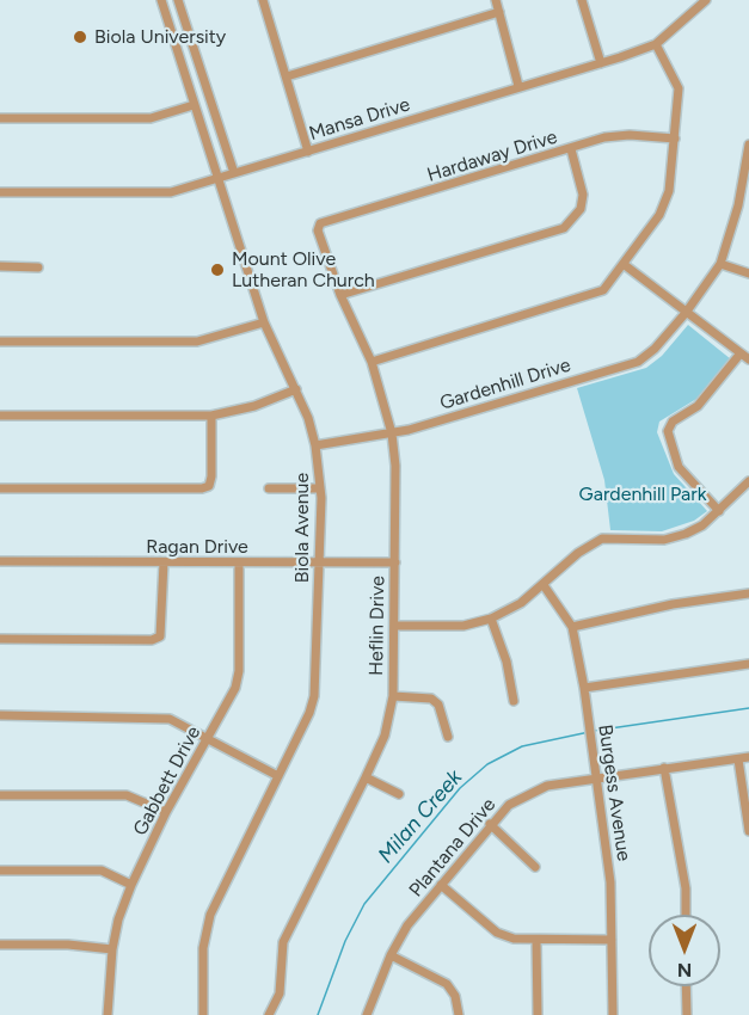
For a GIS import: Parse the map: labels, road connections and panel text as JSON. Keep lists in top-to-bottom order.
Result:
{
  "streets": {
    "street": [
      "Mansa Drive",
      "Hardaway Drive",
      "Gardenhill Drive",
      "Biola Avenue",
      "Ragan Drive",
      "Heflin Drive",
      "Gabbett Drive",
      "Burgess Avenue",
      "Plantana Drive"
    ]
  },
  "crossings": [
    ["Mansa Drive", "Biola Avenue"],
    ["Hardaway Drive", "Heflin Drive"],
    ["Gardenhill Drive", "Biola Avenue"],
    ["Gardenhill Drive", "Heflin Drive"],
    ["Biola Avenue", "Ragan Drive"],
    ["Ragan Drive", "Heflin Drive"],
    ["Ragan Drive", "Gabbett Drive"],
    ["Burgess Avenue", "Plantana Drive"]
  ],
  "water": ["Milan Creek"],
  "parks": ["Gardenhill Park"],
  "places": ["Biola University", "Mount Olive Lutheran Church"],
  "north": "bottom"
}
